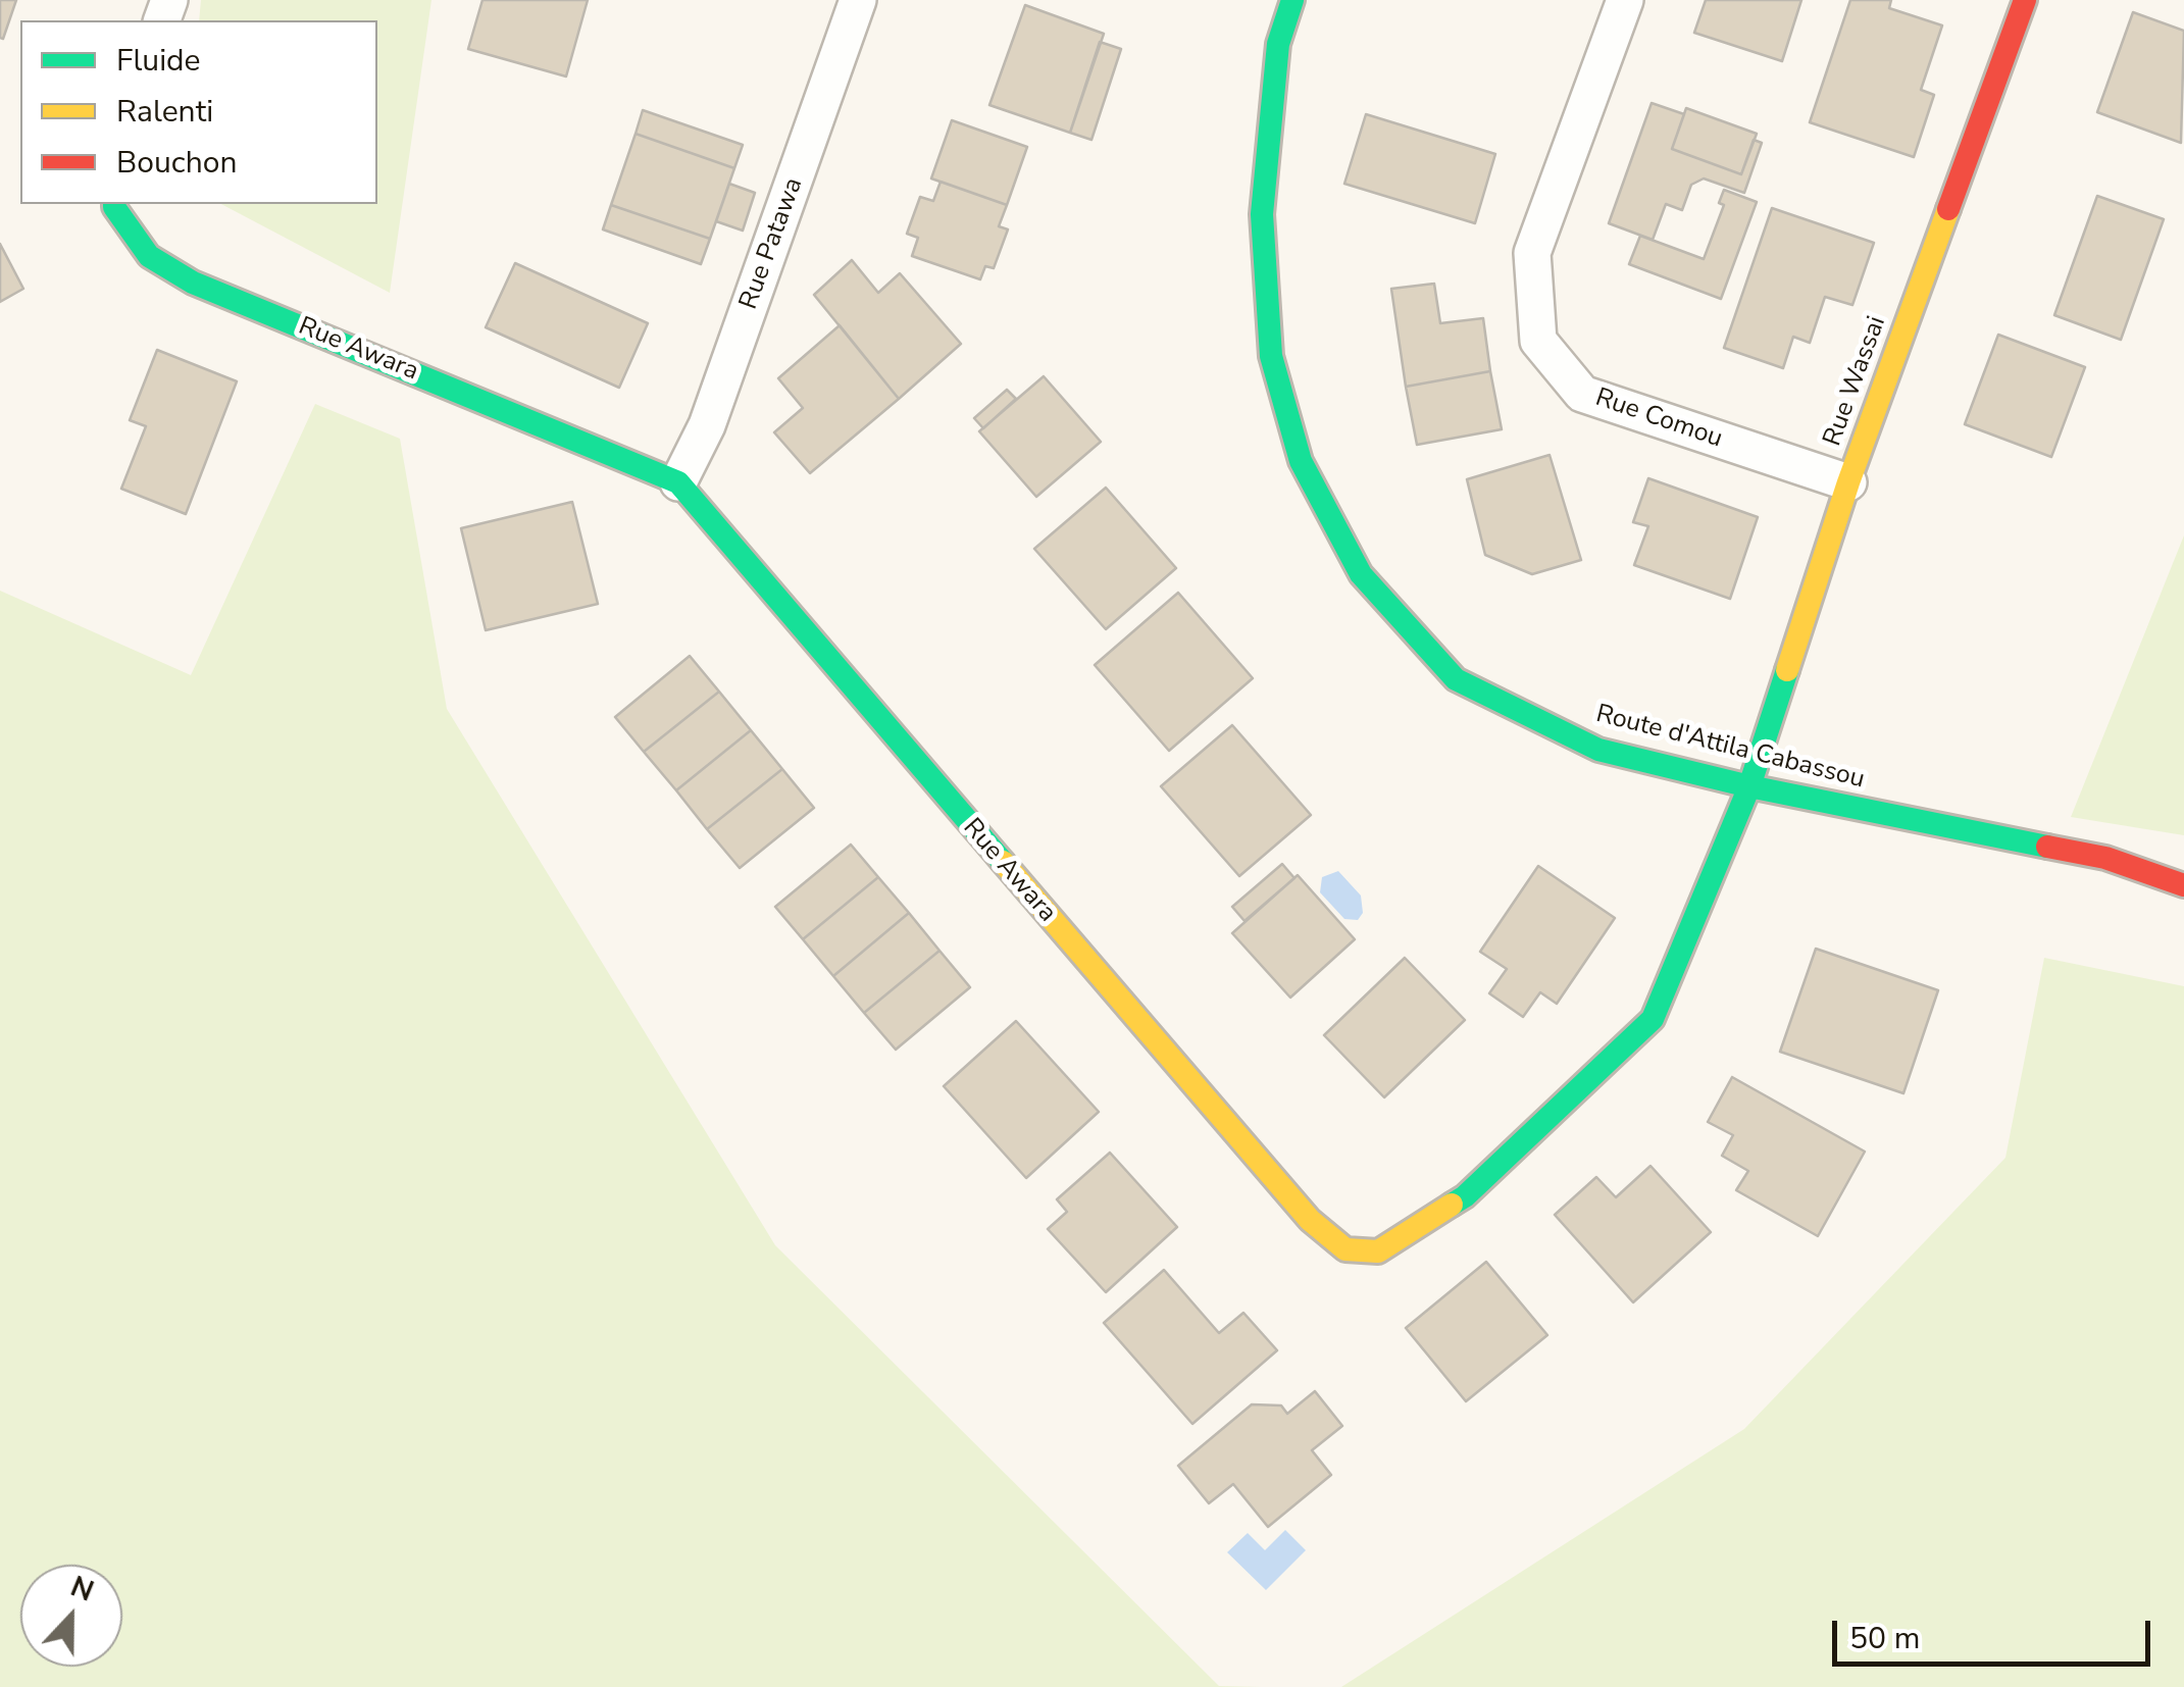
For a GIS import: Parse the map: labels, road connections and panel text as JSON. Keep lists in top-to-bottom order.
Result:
{
  "streets": {
    "street": [
      "Rue Patawa",
      "Rue Awara",
      "Rue Wassai",
      "Rue Comou",
      "Route d'Attila Cabassou"
    ]
  },
  "crossings": [
    ["Rue Patawa", "Rue Awara"],
    ["Rue Awara", "Rue Wassai"],
    ["Rue Awara", "Route d'Attila Cabassou"],
    ["Rue Wassai", "Rue Comou"],
    ["Rue Wassai", "Route d'Attila Cabassou"]
  ],
  "legend": ["Fluide", "Ralenti", "Bouchon"],
  "scale_bar": "50 m",
  "north": "top"
}
